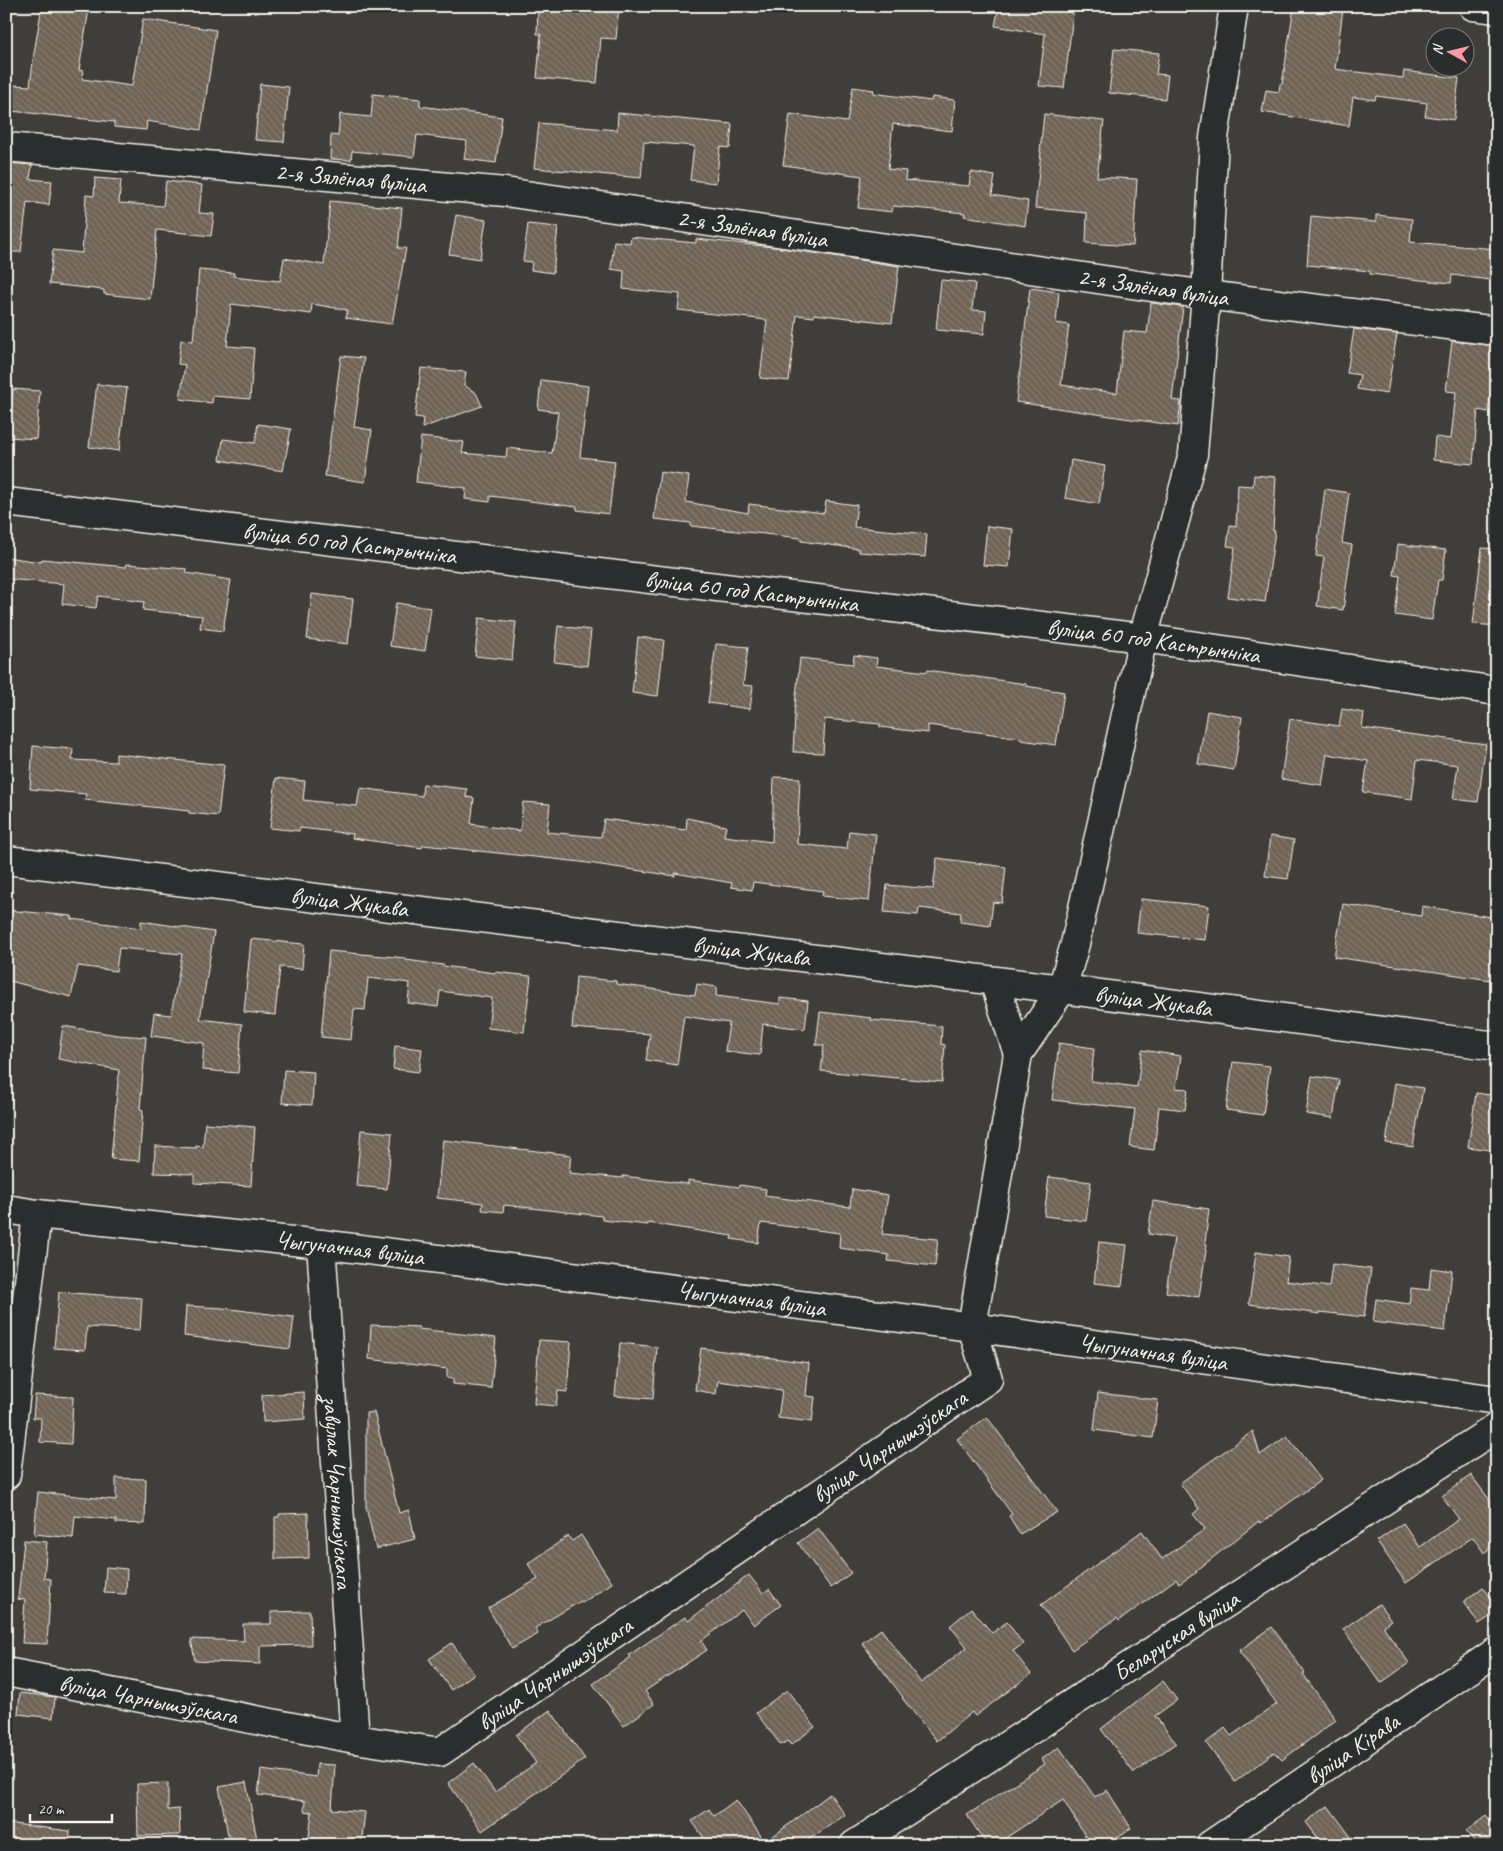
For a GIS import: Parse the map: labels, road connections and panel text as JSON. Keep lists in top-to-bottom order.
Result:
{
  "streets": {
    "street": [
      "2-я Зялёная вуліца",
      "вуліца 60 год Кастрычніка",
      "вуліца Жукава",
      "Чыгуначная вуліца",
      "вуліца Чарнышэўскага",
      "завулак Чарнышэўскага",
      "Беларуская вуліца",
      "вуліца Кірава"
    ]
  },
  "crossings": [
    ["Чыгуначная вуліца", "вуліца Чарнышэўскага"],
    ["Чыгуначная вуліца", "завулак Чарнышэўскага"],
    ["вуліца Чарнышэўскага", "завулак Чарнышэўскага"]
  ],
  "scale_bar": "20 m",
  "north": "left"
}
